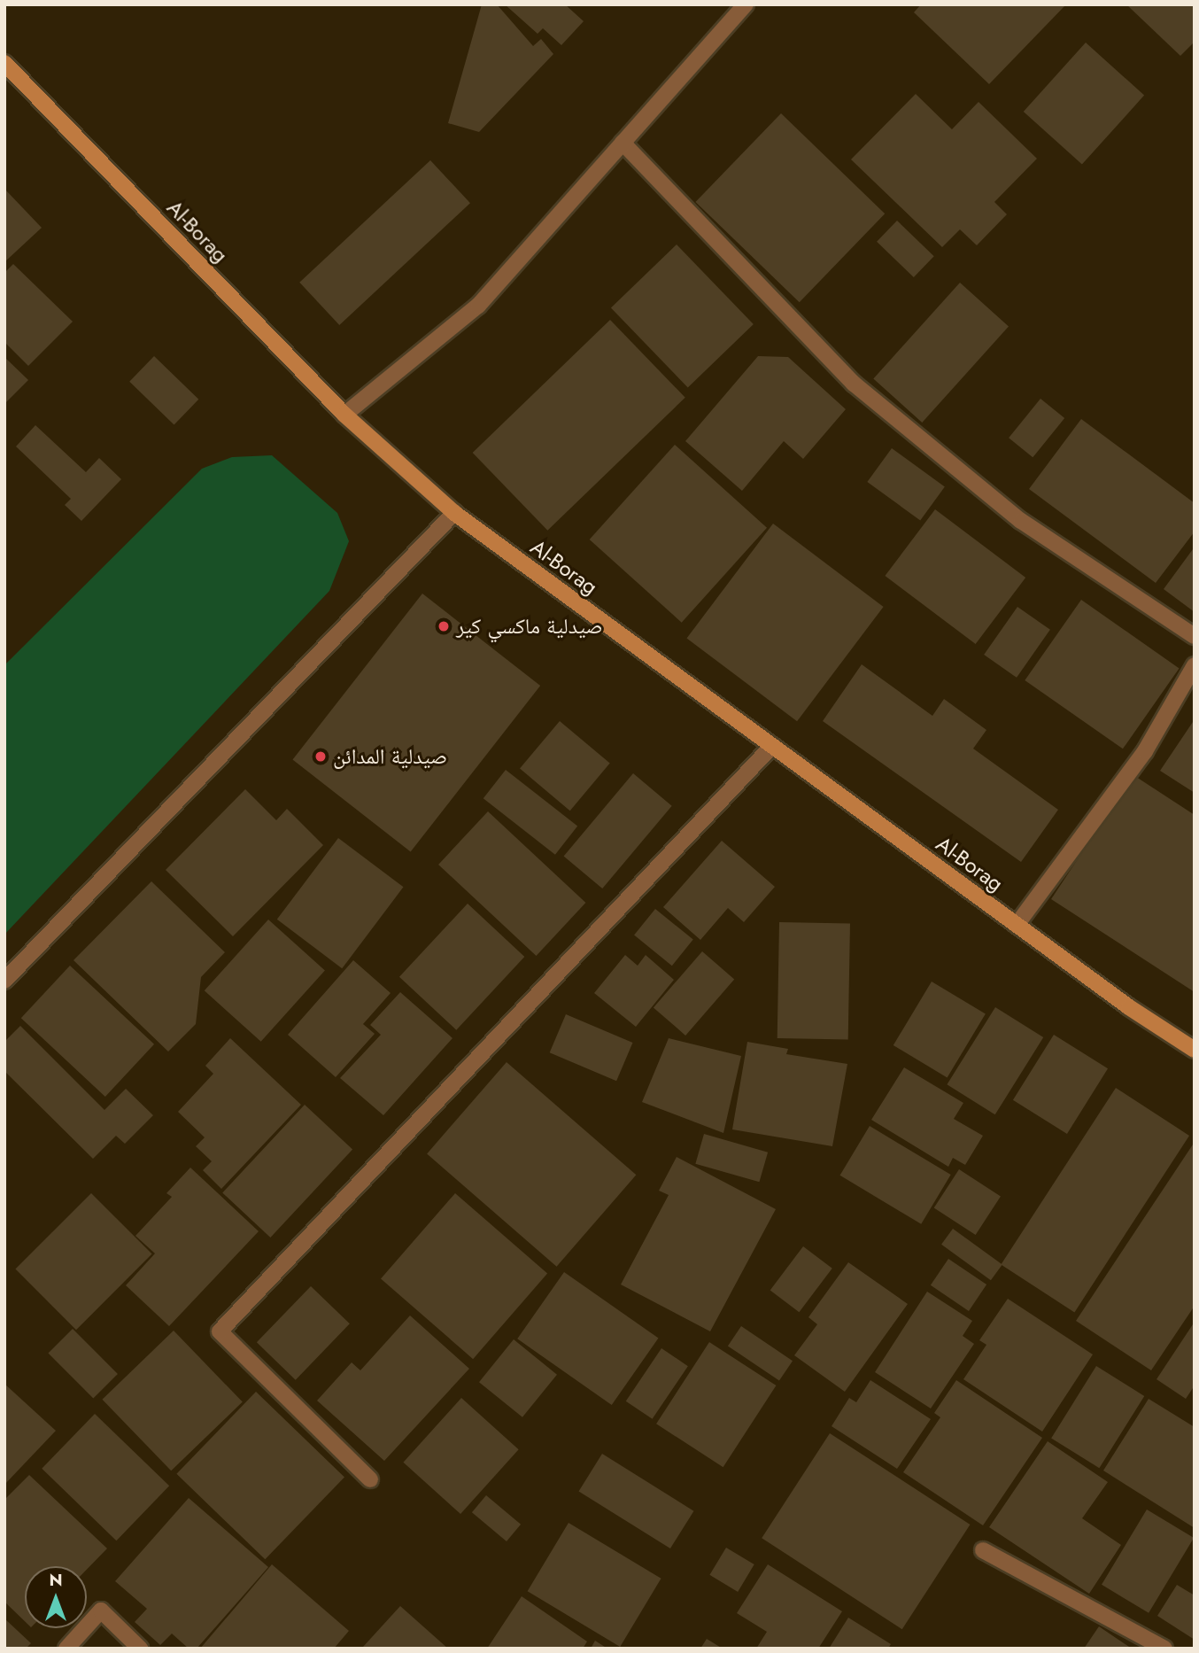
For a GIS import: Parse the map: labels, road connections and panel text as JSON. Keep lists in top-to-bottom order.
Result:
{
  "streets": {
    "street": ["Al-Borag"]
  },
  "places": ["صيدلية ماكسي كير", "صيدلية المدائن"],
  "north": "top"
}
